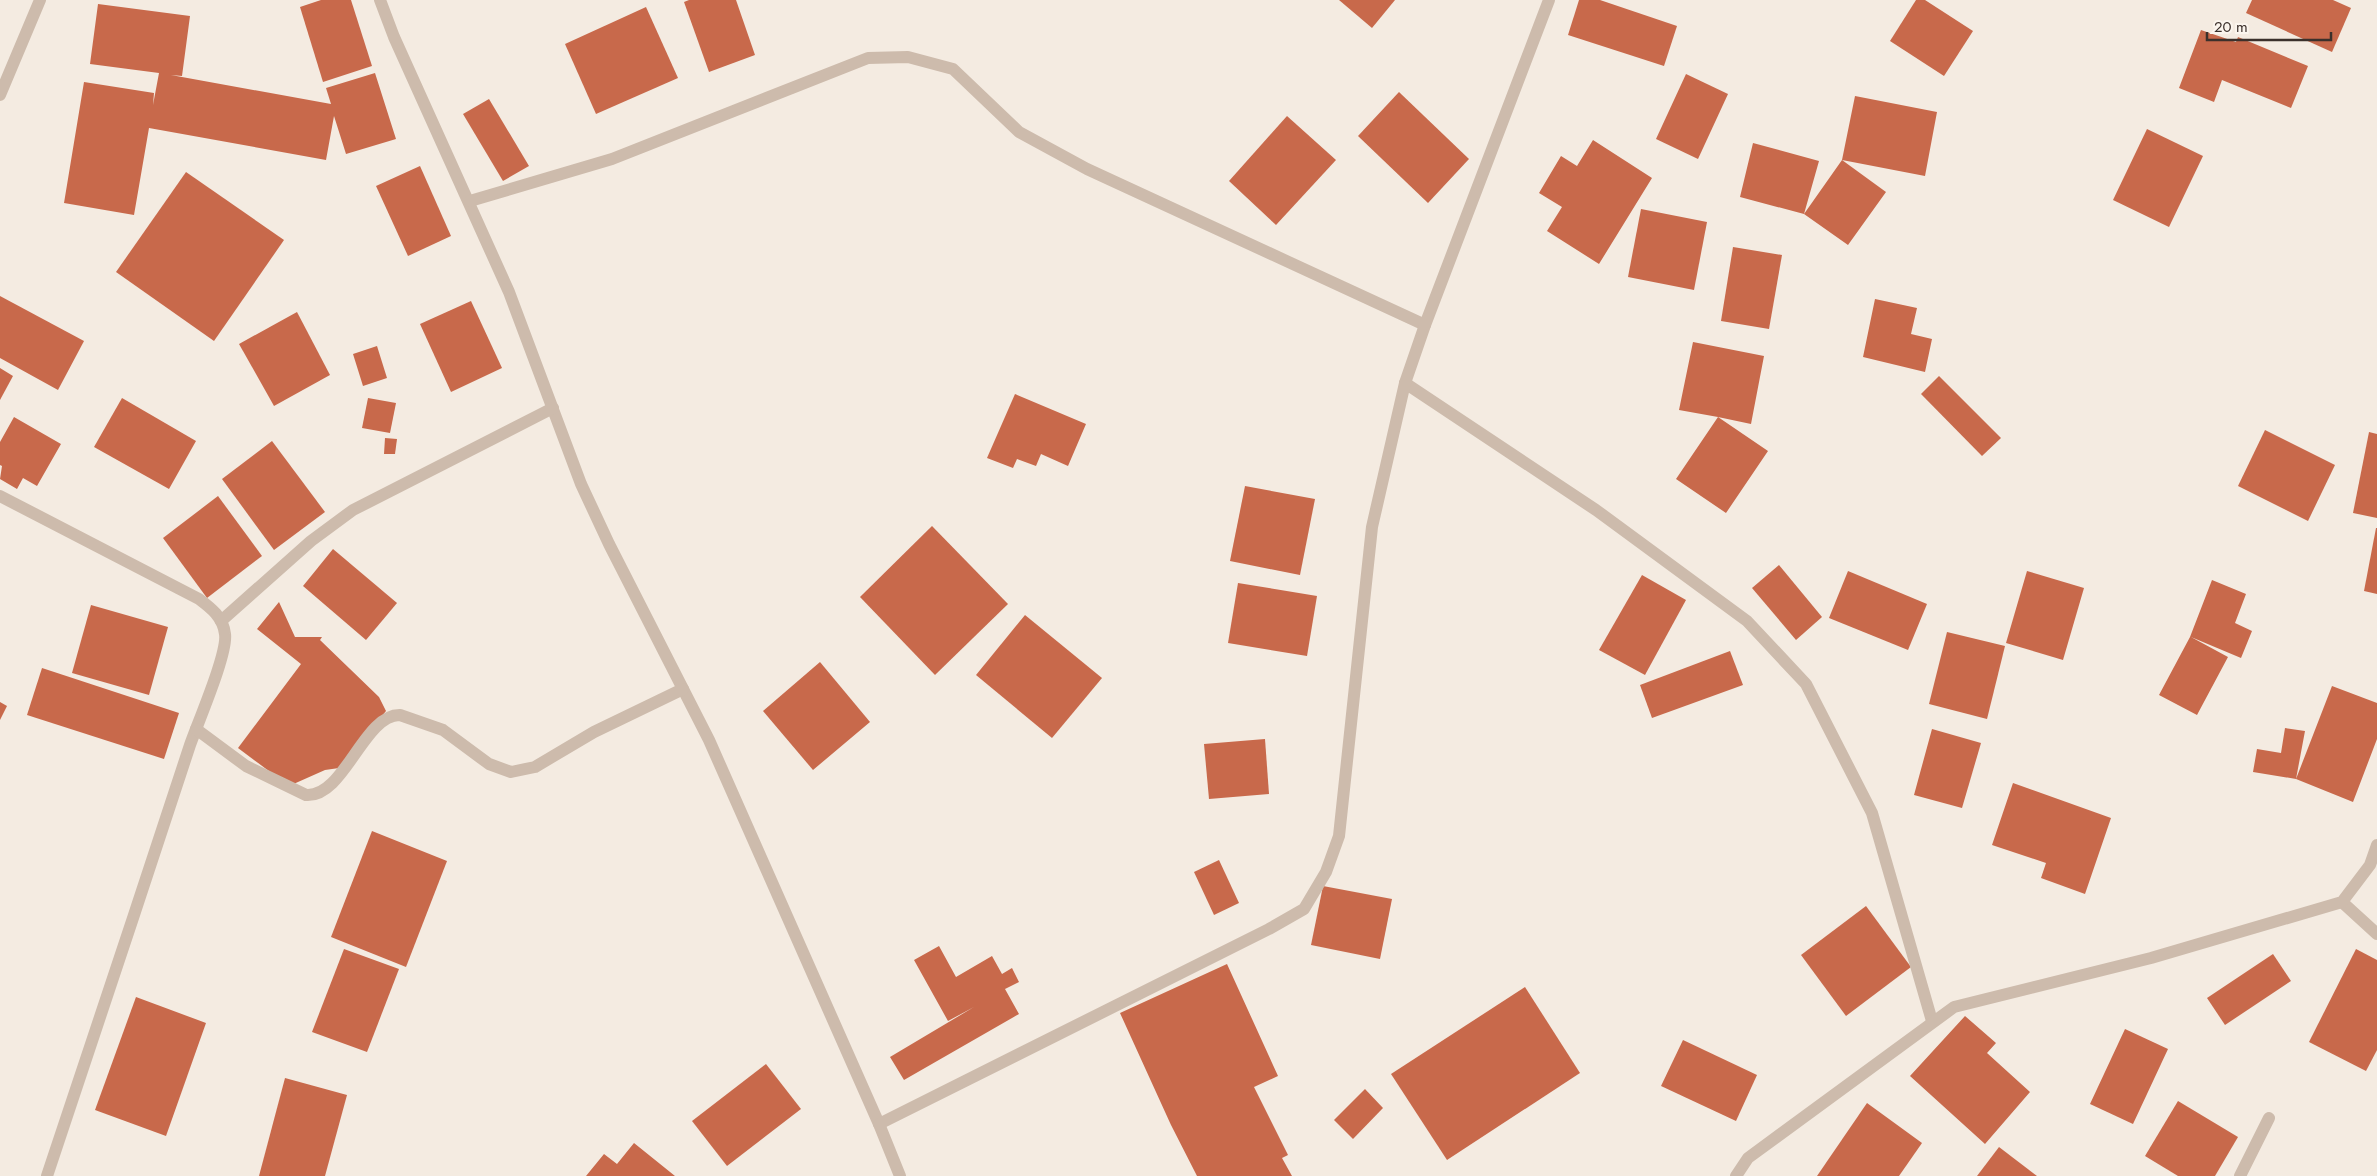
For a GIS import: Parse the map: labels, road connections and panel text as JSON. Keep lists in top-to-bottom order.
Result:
{
  "scale_bar": "20 m"
}
